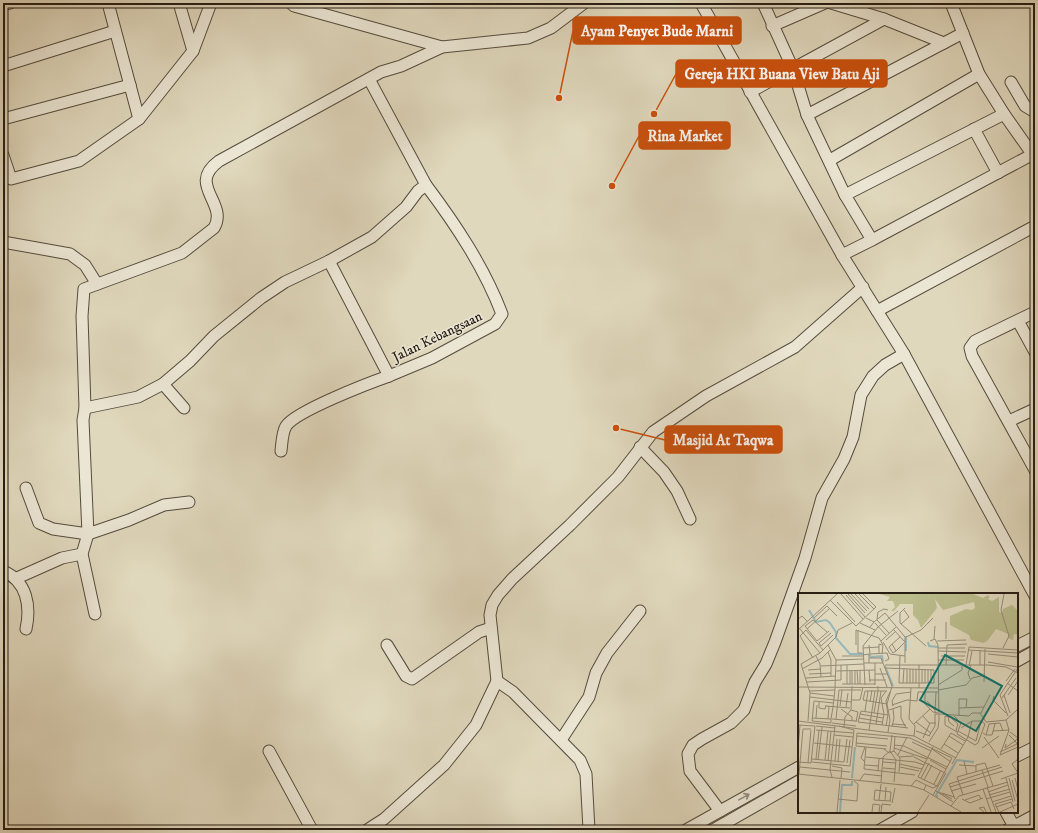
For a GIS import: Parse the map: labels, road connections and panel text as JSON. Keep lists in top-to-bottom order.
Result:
{
  "streets": {
    "street": ["Jalan Kebangsaan"]
  },
  "places": [
    "Ayam Penyet Bude Marni",
    "Gereja HKI Buana View Batu Aji",
    "Rina Market",
    "Masjid At Taqwa"
  ]
}
